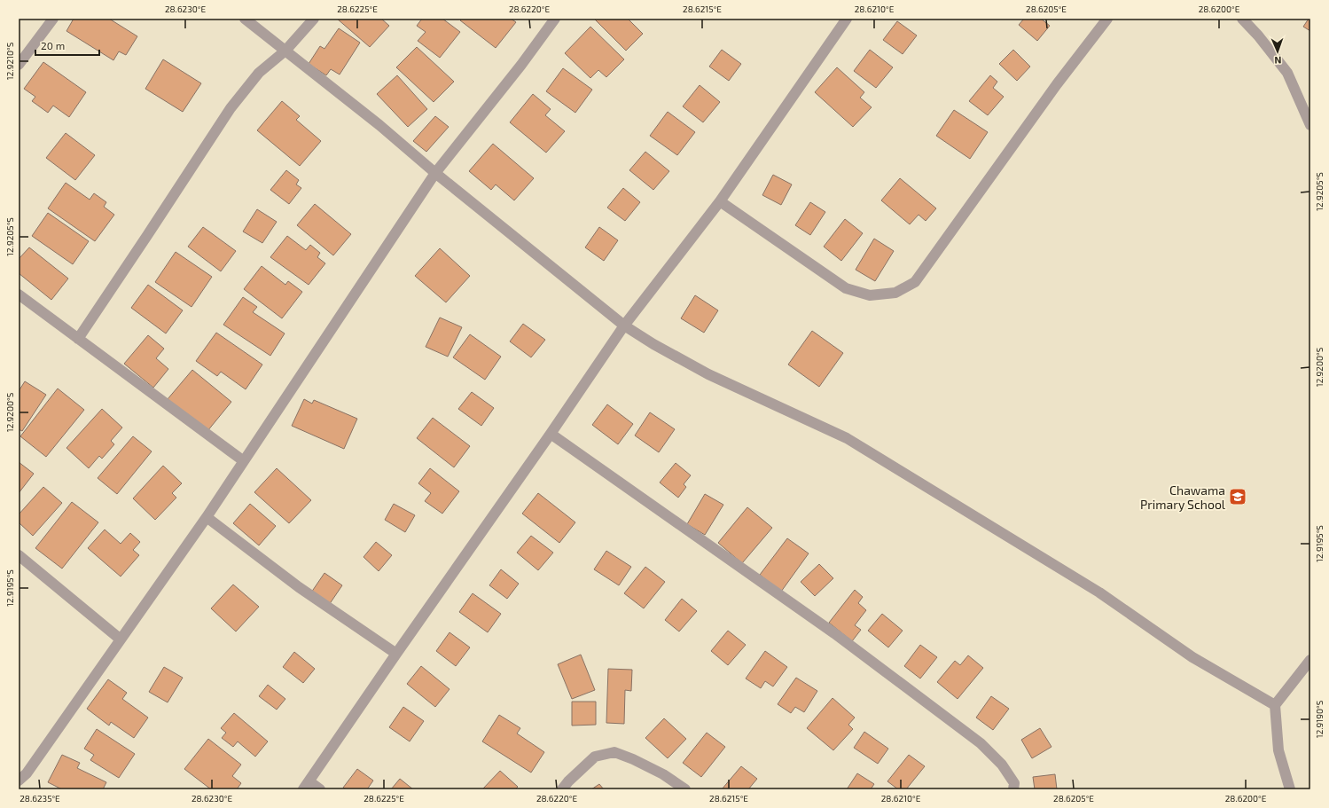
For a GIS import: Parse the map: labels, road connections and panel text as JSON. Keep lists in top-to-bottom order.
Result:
{
  "places": {
    "school or university": ["Chawama Primary School"]
  },
  "scale_bar": "20 m",
  "north": "bottom",
  "coordinates": [
    "28.6230°E",
    "28.6225°E",
    "28.6220°E",
    "28.6215°E",
    "28.6210°E",
    "28.6205°E",
    "28.6200°E",
    "12.9210°S",
    "12.9205°S",
    "12.9200°S",
    "12.9195°S",
    "12.9190°S",
    "28.6235°E"
  ]
}
